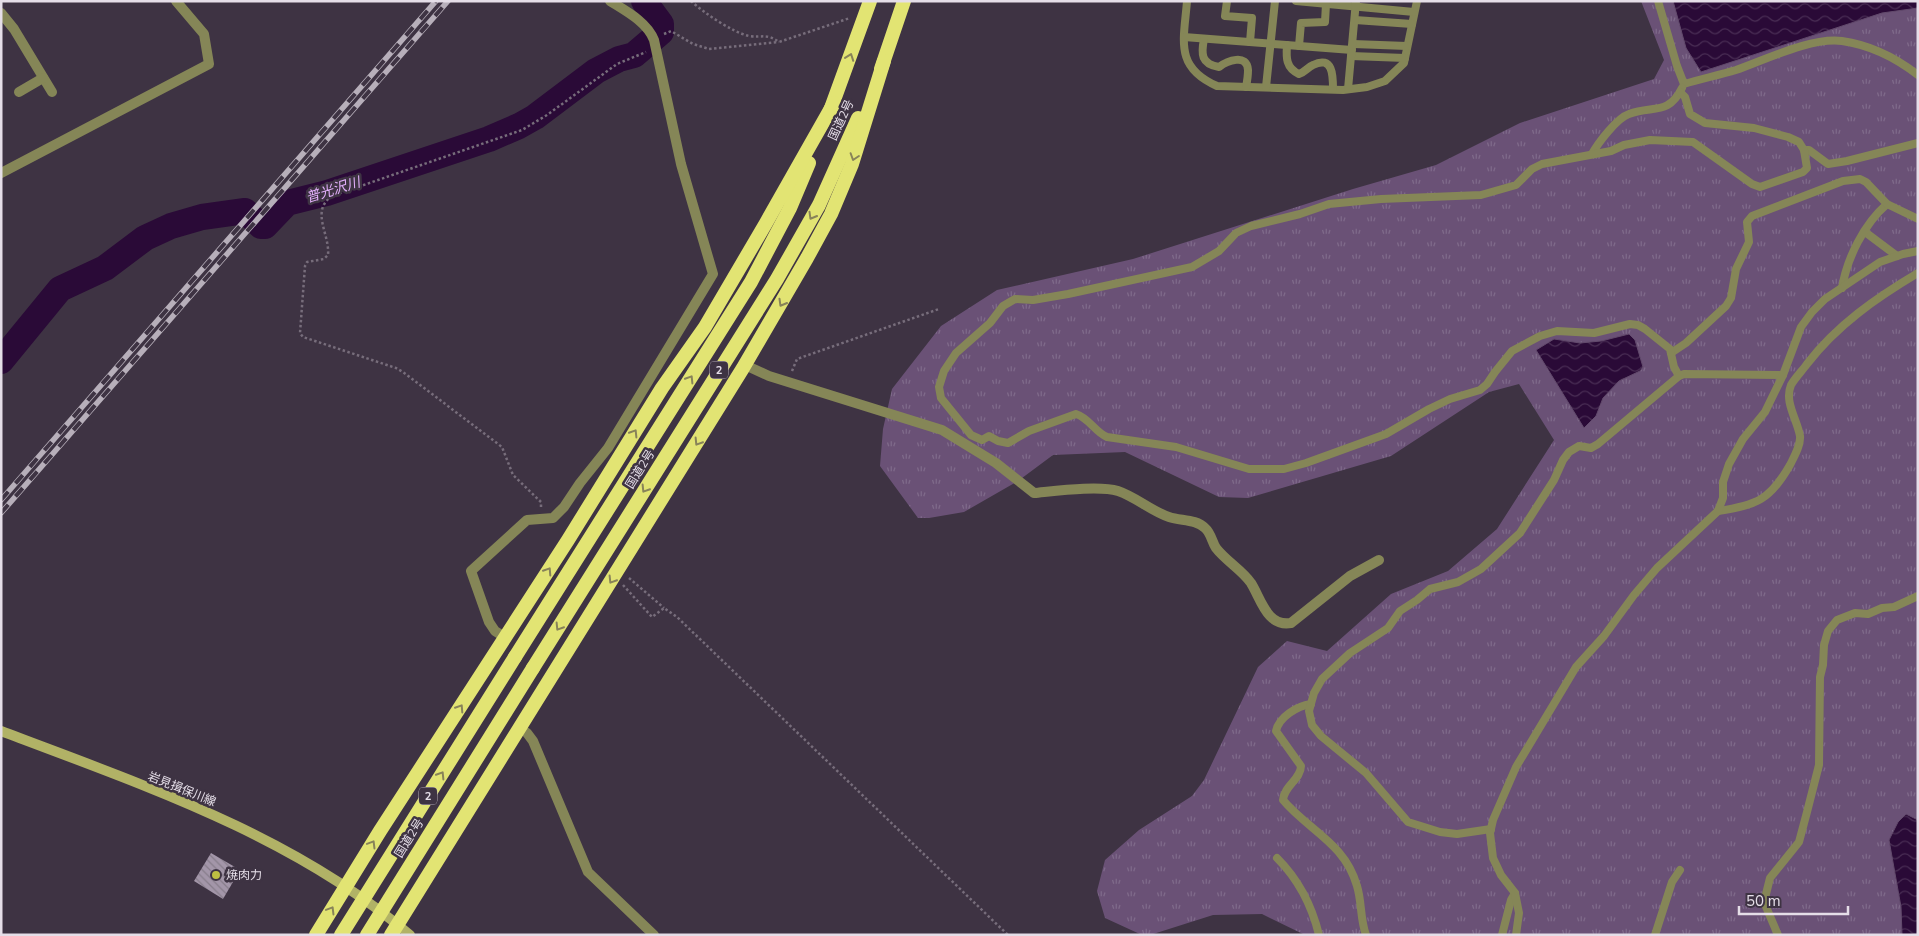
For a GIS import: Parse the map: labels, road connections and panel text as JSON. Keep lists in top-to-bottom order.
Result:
{
  "streets": {
    "highway": ["国道2号", "2"],
    "main road": ["岩見揖保川線"]
  },
  "water": ["普光沢川"],
  "places": ["焼肉力"],
  "scale_bar": "50 m"
}
